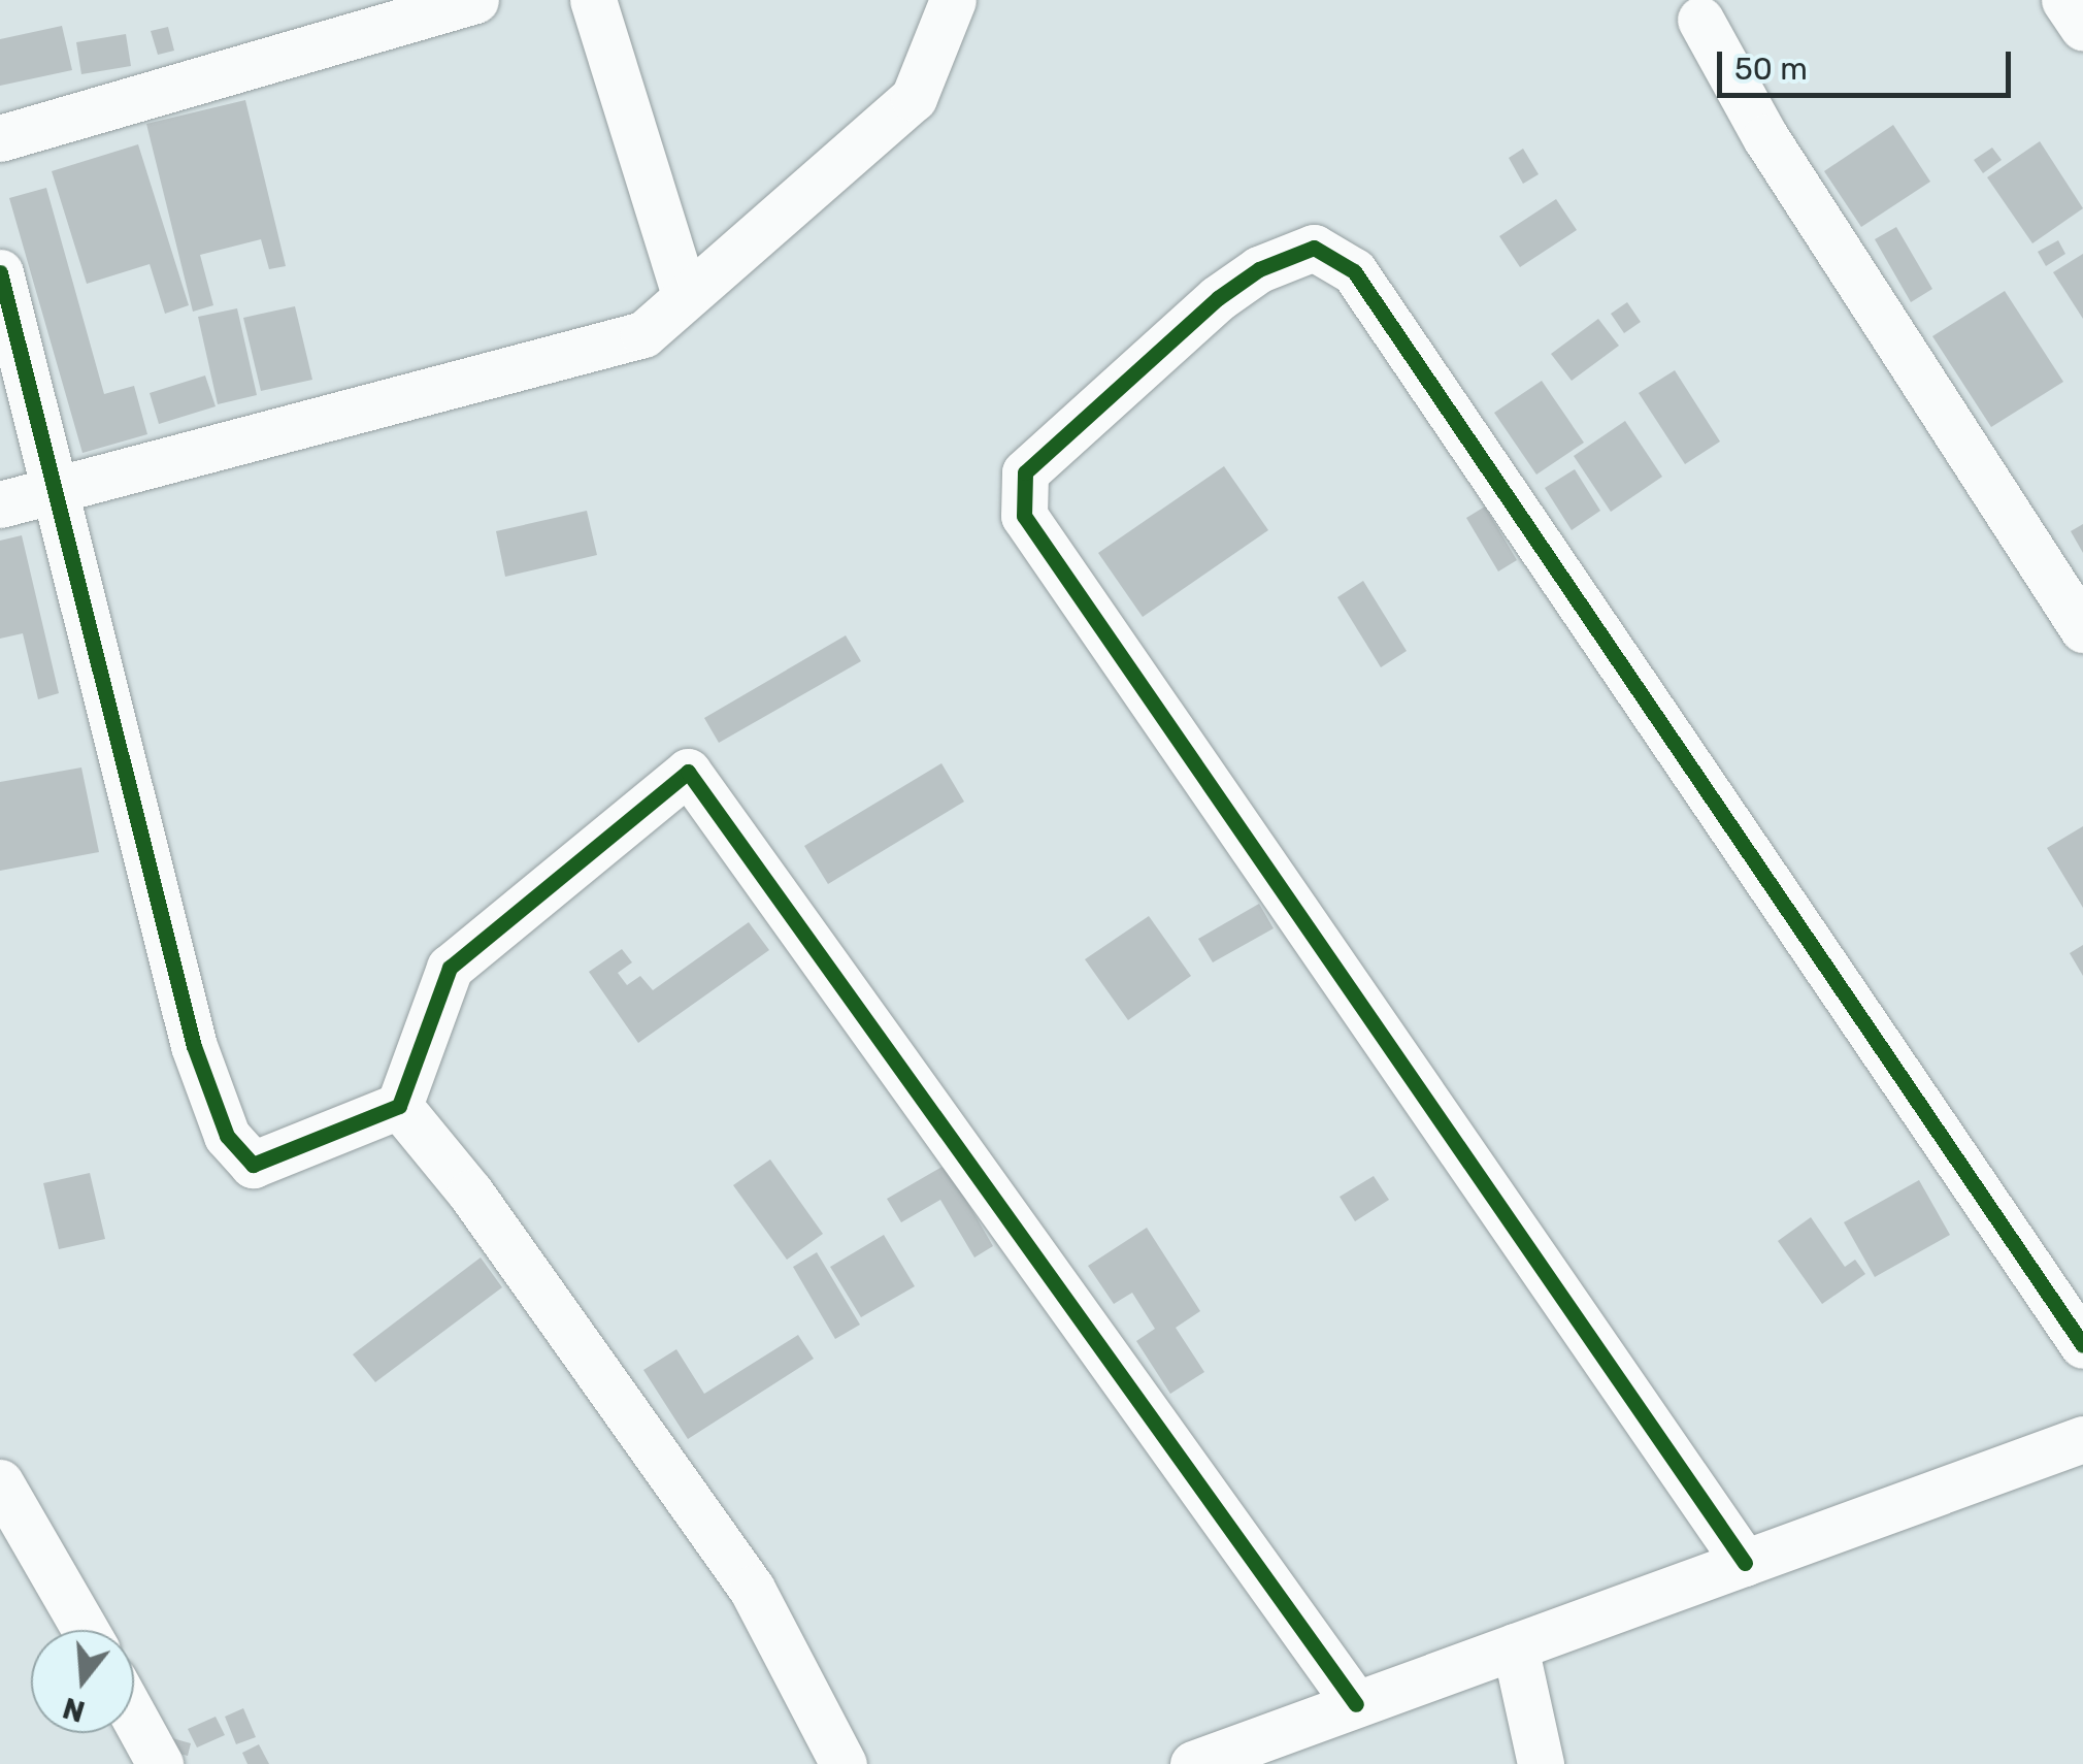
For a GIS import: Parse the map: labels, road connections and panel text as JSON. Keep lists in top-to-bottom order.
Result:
{
  "scale_bar": "50 m",
  "north": "bottom"
}
